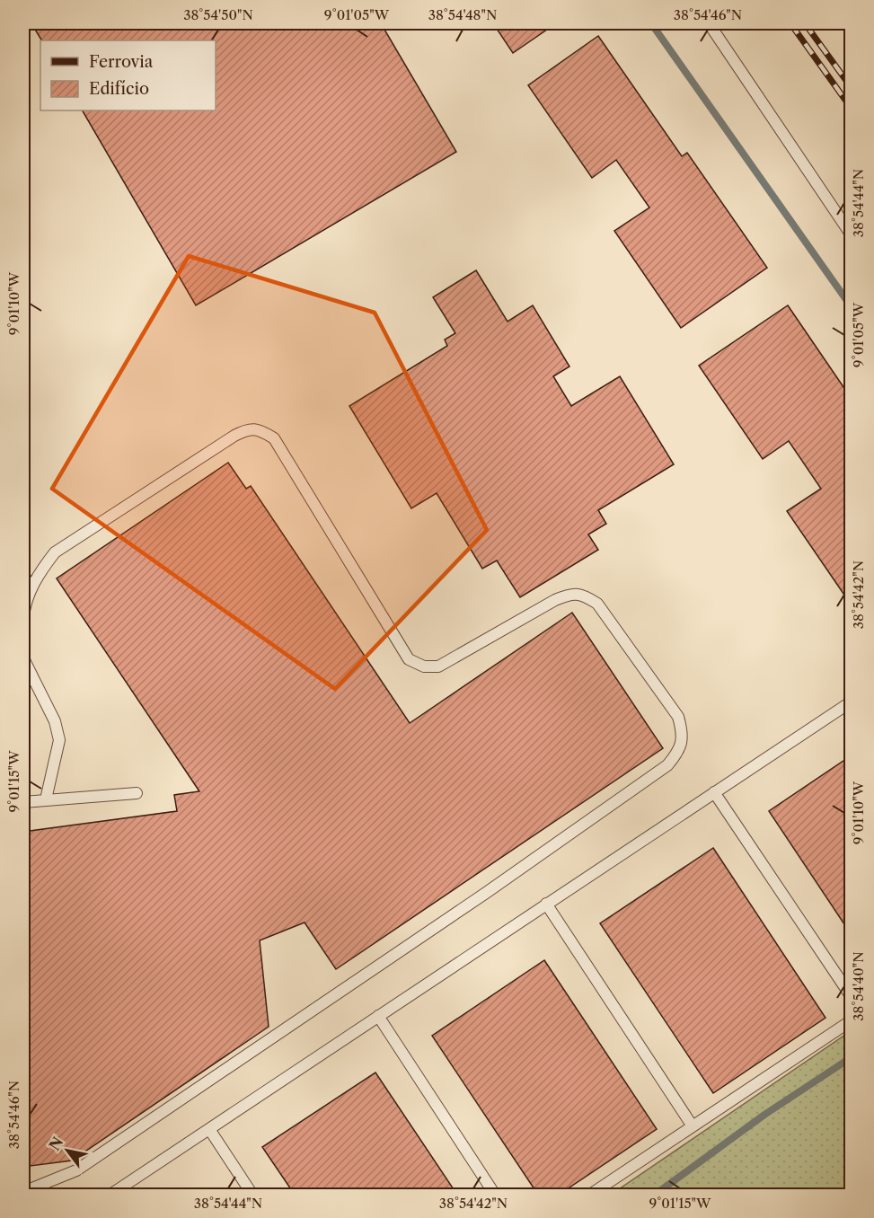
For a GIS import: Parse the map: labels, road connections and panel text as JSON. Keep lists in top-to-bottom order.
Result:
{
  "legend": ["Ferrovia", "Edifício"],
  "north": "top left",
  "coordinates": [
    "38°54'50\"N",
    "9°01'05\"W",
    "38°54'48\"N",
    "38°54'46\"N",
    "38°54'44\"N",
    "9°01'10\"W",
    "38°54'42\"N",
    "9°01'15\"W",
    "38°54'40\"N"
  ]
}
